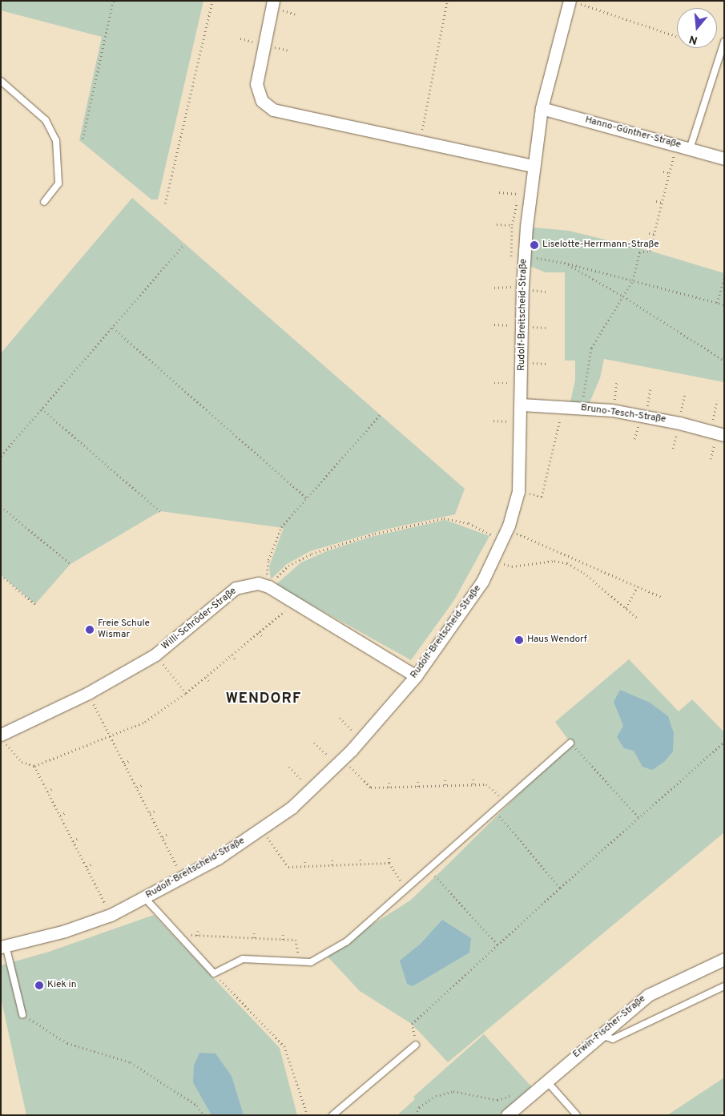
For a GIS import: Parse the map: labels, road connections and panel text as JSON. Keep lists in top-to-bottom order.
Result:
{
  "streets": {
    "street": [
      "Hanno-Günther-Straße",
      "Rudolf-Breitscheid-Straße",
      "Bruno-Tesch-Straße",
      "Willi-Schröder-Straße",
      "Erwin-Fischer-Straße"
    ]
  },
  "crossings": [
    ["Hanno-Günther-Straße", "Rudolf-Breitscheid-Straße"],
    ["Rudolf-Breitscheid-Straße", "Bruno-Tesch-Straße"],
    ["Rudolf-Breitscheid-Straße", "Willi-Schröder-Straße"]
  ],
  "districts": ["WENDORF"],
  "places": [
    "Liselotte-Herrmann-Straße",
    "Freie Schule Wismar",
    "Haus Wendorf",
    "Kiek in"
  ],
  "north": "bottom"
}
